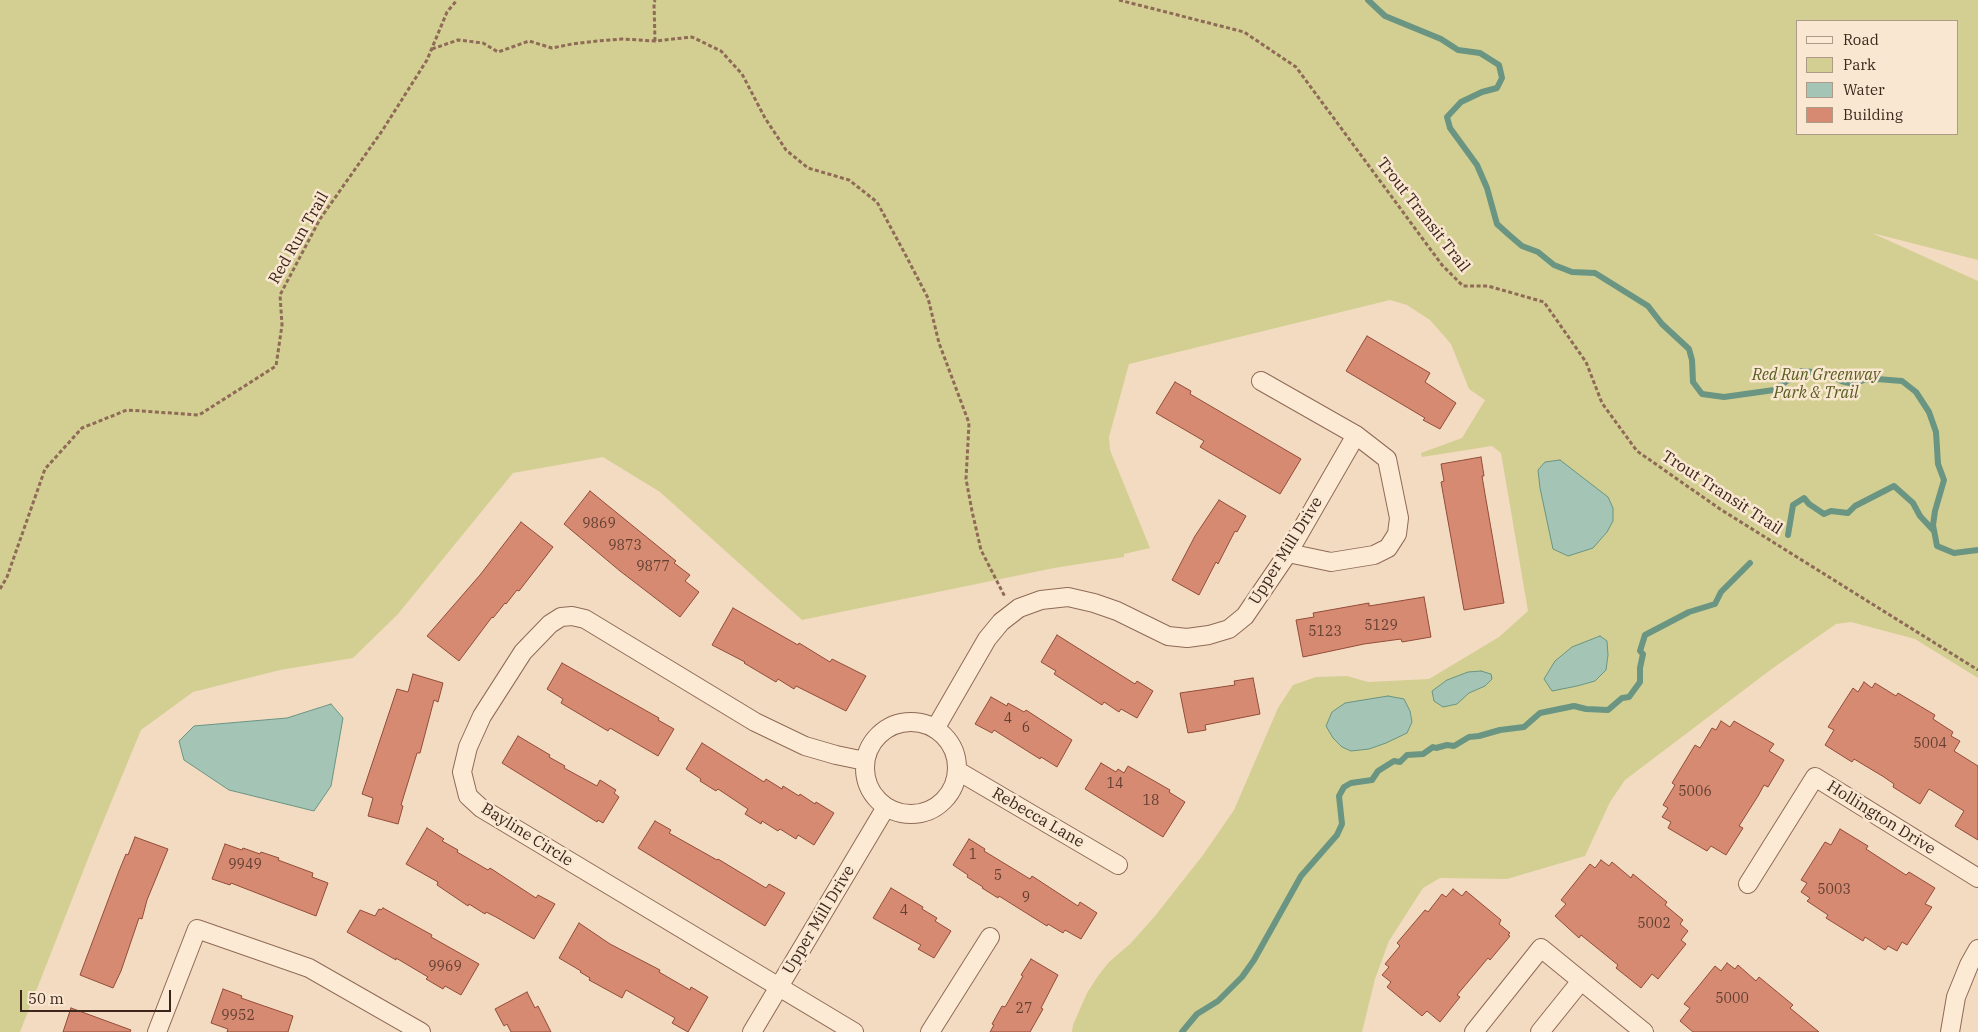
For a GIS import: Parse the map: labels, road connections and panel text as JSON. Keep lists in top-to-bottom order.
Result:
{
  "streets": {
    "street": [
      "Upper Mill Drive",
      "Rebecca Lane",
      "Hollington Drive",
      "Bayline Circle"
    ],
    "path": ["Trout Transit Trail", "Red Run Trail"]
  },
  "crossings": [
    ["Upper Mill Drive", "Rebecca Lane"],
    ["Upper Mill Drive", "Bayline Circle"],
    ["Rebecca Lane", "Bayline Circle"]
  ],
  "parks": ["Red Run Greenway Park & Trail"],
  "house_numbers": [
    "9869",
    "9873",
    "9877",
    "5129",
    "5123",
    "4",
    "6",
    "5004",
    "14",
    "5006",
    "18",
    "1",
    "9949",
    "5",
    "5003",
    "9",
    "4",
    "5002",
    "9969",
    "5000",
    "27",
    "9952"
  ],
  "legend": [
    "Road",
    "Park",
    "Water",
    "Building"
  ],
  "scale_bar": "50 m"
}
